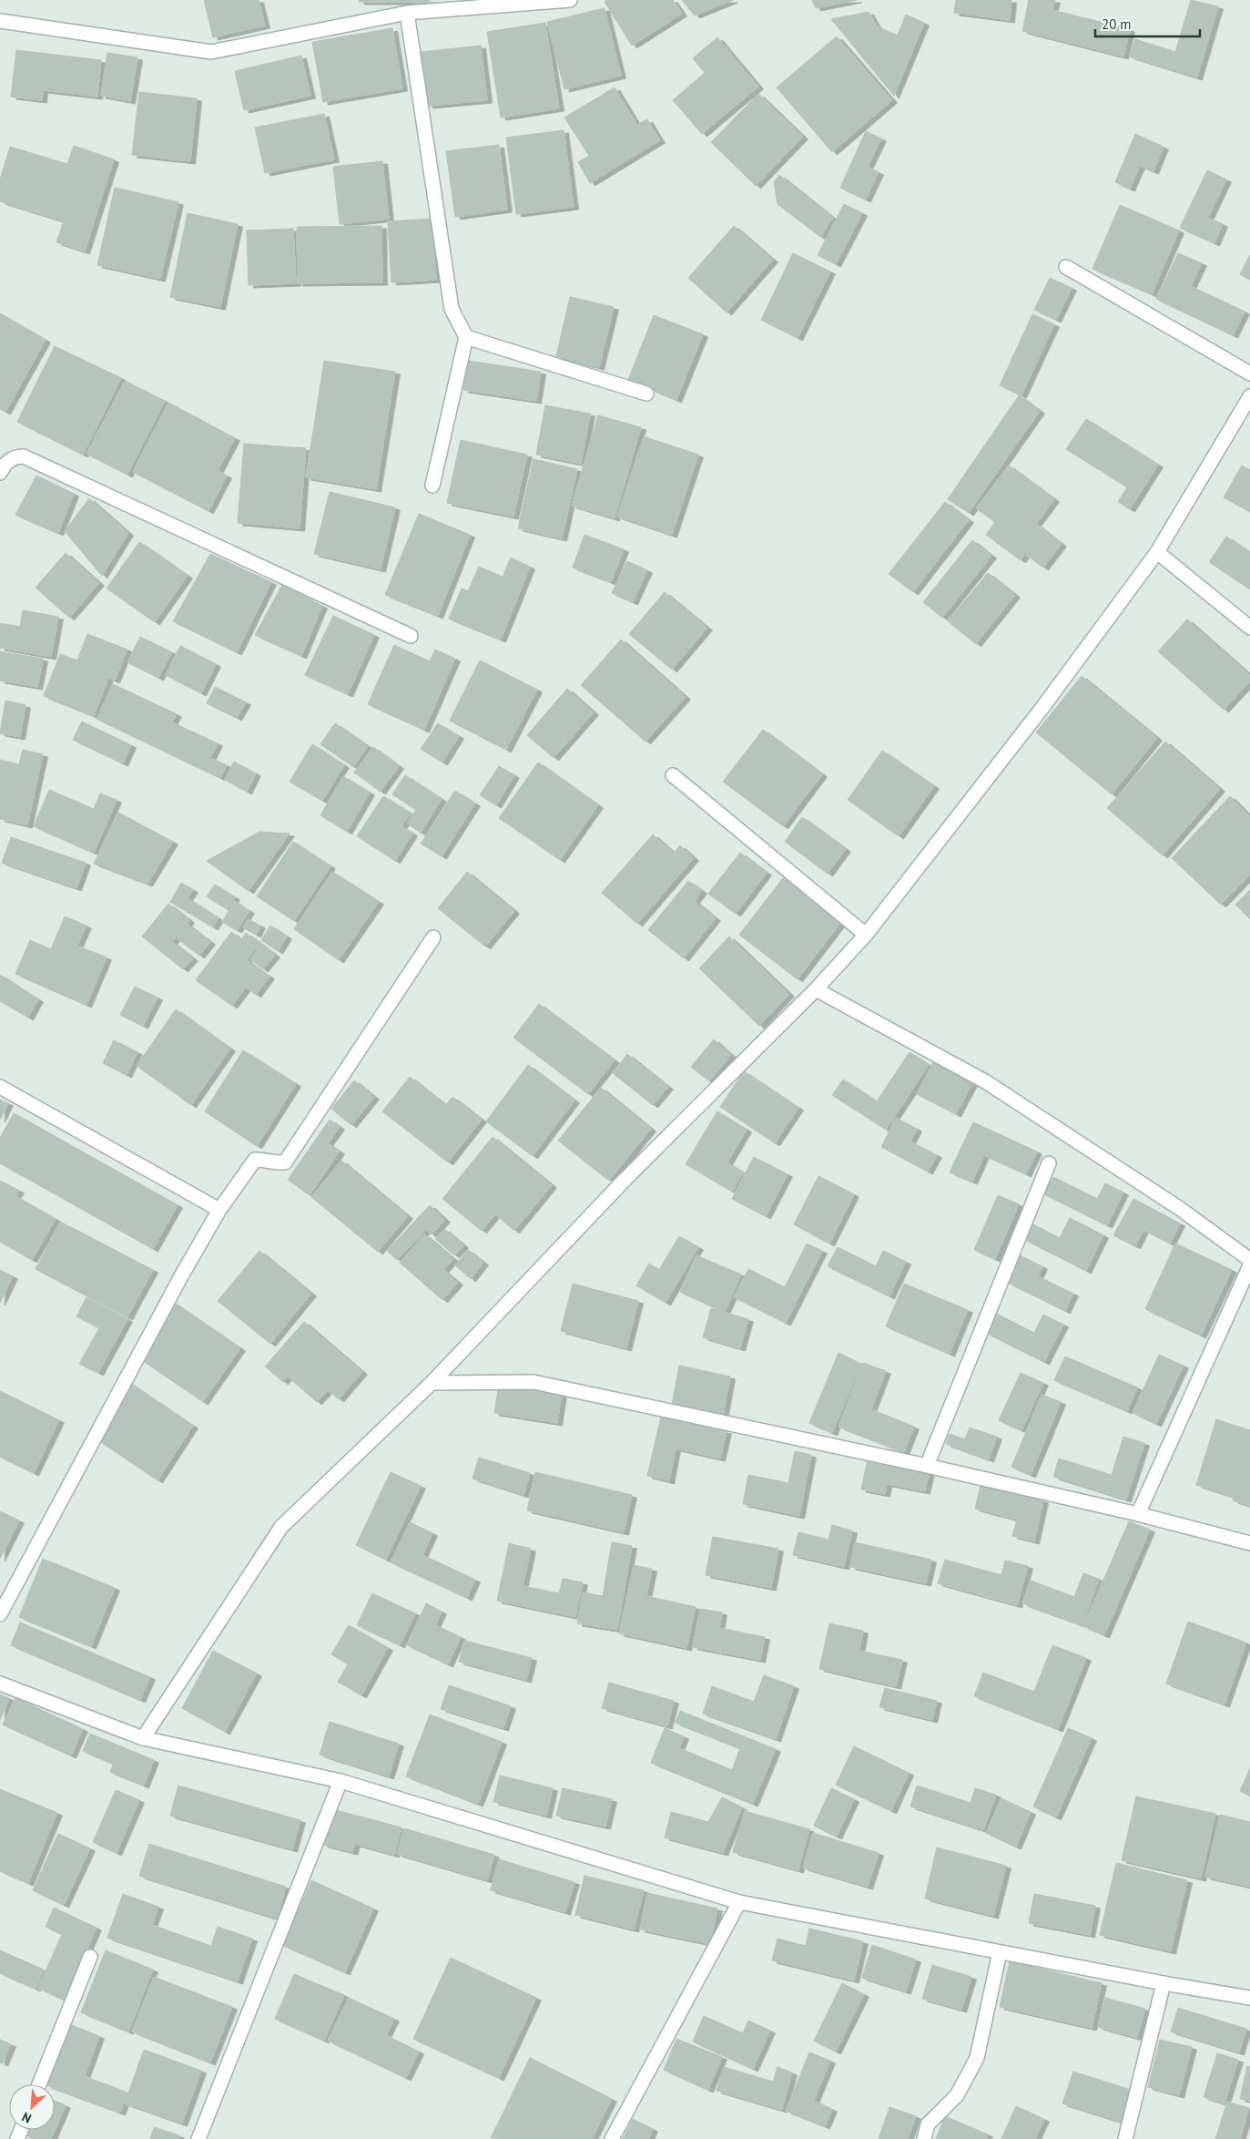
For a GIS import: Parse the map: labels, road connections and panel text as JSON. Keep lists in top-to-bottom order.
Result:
{
  "scale_bar": "20 m",
  "north": "bottom left"
}
